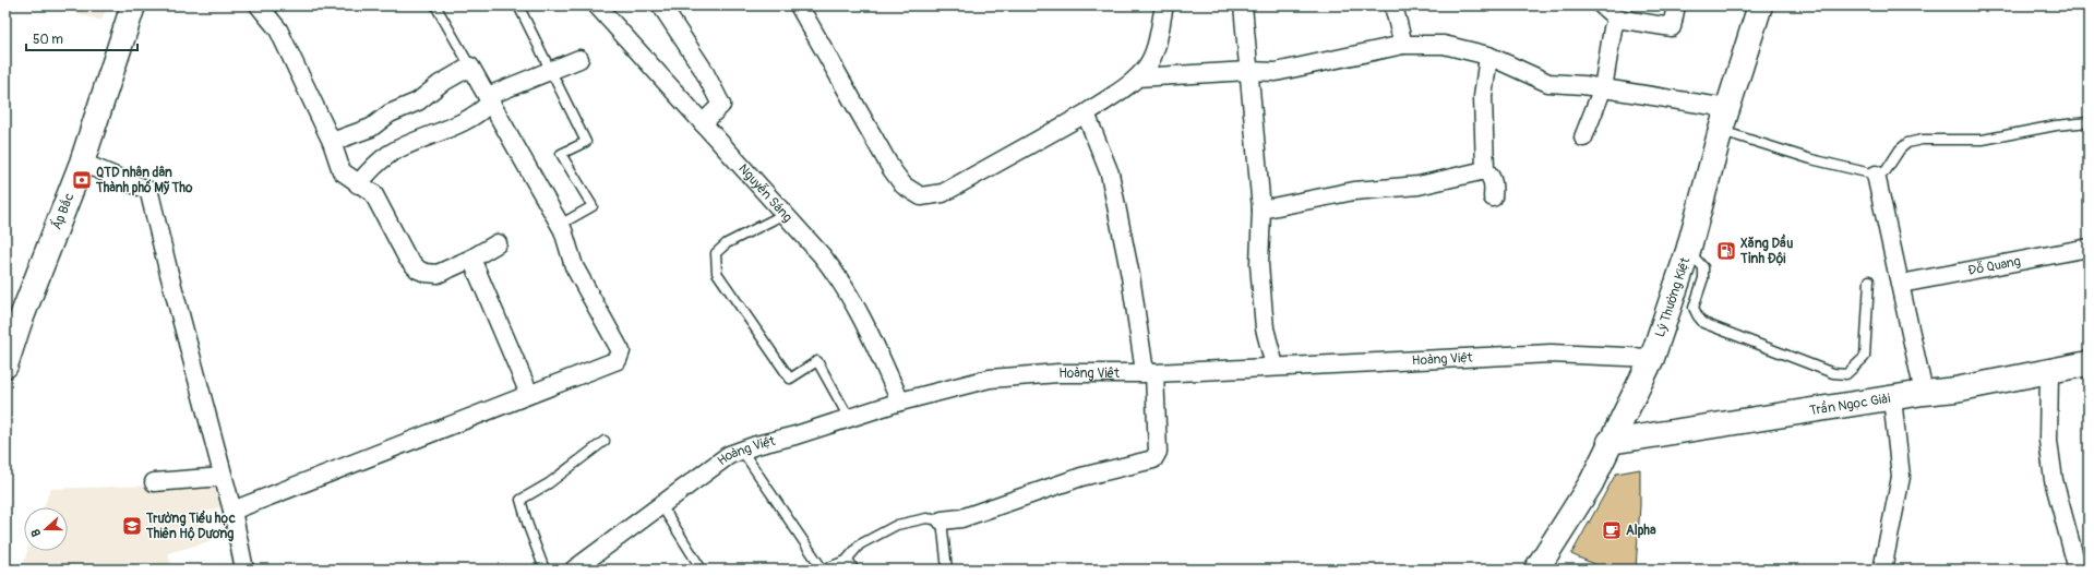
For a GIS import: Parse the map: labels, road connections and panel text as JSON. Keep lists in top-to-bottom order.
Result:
{
  "streets": {
    "street": [
      "Nguyễn Sáng",
      "Ấp Bắc",
      "Đỗ Quang",
      "Lý Thường Kiệt",
      "Hoàng Việt",
      "Trần Ngọc Giải"
    ]
  },
  "crossings": [
    ["Nguyễn Sáng", "Hoàng Việt"],
    ["Lý Thường Kiệt", "Hoàng Việt"],
    ["Lý Thường Kiệt", "Trần Ngọc Giải"]
  ],
  "places": {
    "bank": ["QTD nhân dân Thành phố Mỹ Tho"],
    "fuel station": ["Xăng Dầu Tỉnh Đội"],
    "school or university": ["Trường Tiểu học Thiên Hộ Dương"],
    "cafe": ["Alpha"]
  },
  "scale_bar": "50 m",
  "north": "left"
}
